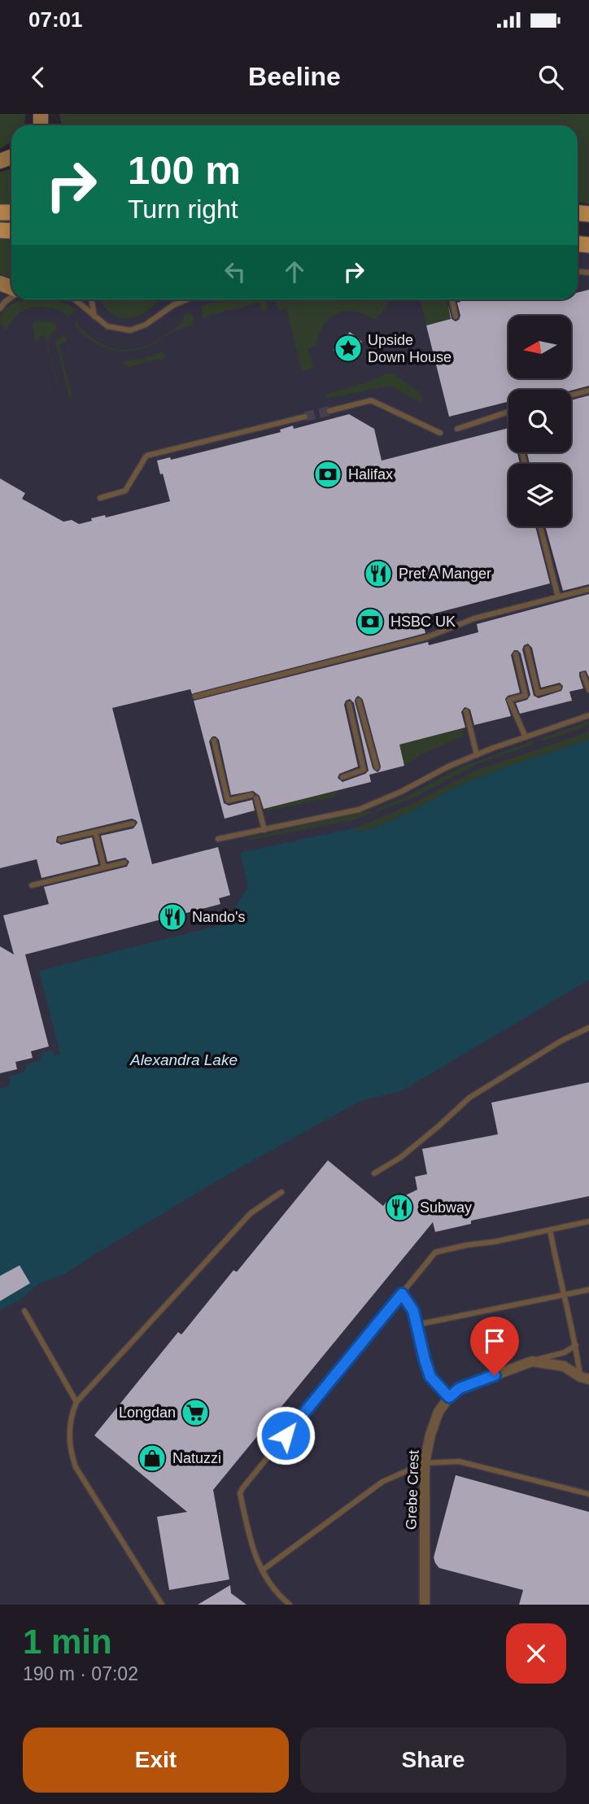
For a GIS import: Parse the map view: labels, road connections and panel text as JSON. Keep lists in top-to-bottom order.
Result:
{
  "streets": {
    "street": ["Grebe Crest"]
  },
  "water": ["Alexandra Lake"],
  "places": {
    "place": ["Upside Down House"],
    "bank": ["Halifax", "HSBC UK"],
    "restaurant": ["Pret A Manger", "Nando's", "Subway"],
    "supermarket": ["Longdan"],
    "shop": ["Natuzzi"]
  },
  "north": "left",
  "page": {
    "status": "07:01",
    "header": "Beeline",
    "turn": ["100 m", "Turn right"],
    "heading": ["1 min", "190 m · 07:02"],
    "buttons": ["Exit", "Share"]
  }
}
